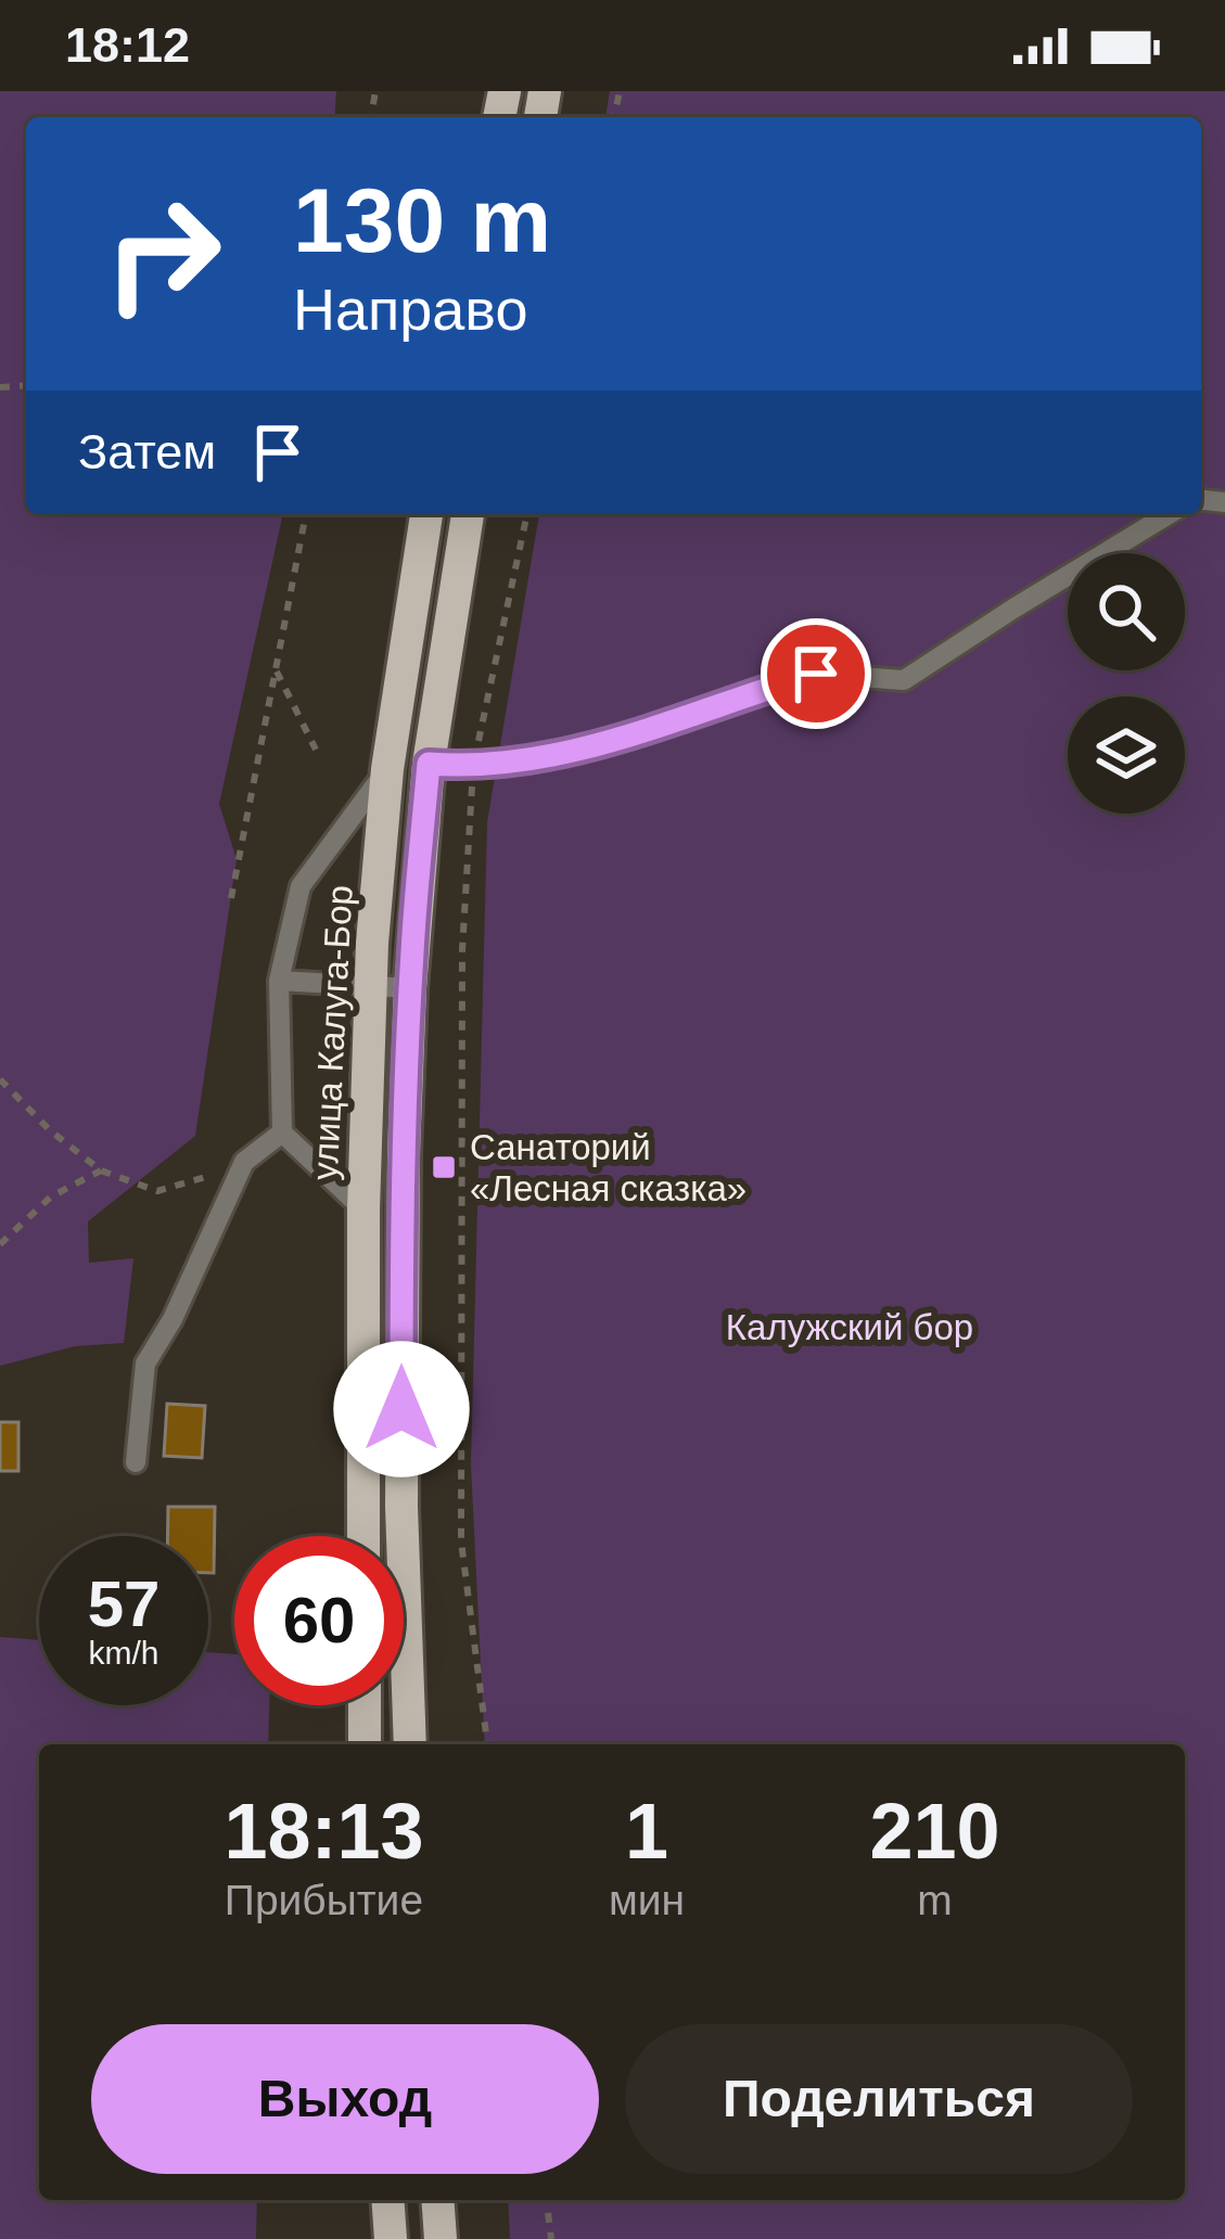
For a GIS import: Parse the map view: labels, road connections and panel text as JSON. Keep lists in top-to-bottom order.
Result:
{
  "streets": {
    "main road": ["улица Калуга-Бор"]
  },
  "parks": ["Калужский бор"],
  "places": {
    "transit": ["Санаторий «Лесная сказка»"]
  },
  "page": {
    "status": "18:12",
    "turn": ["130 m", "Направо"],
    "then": "Затем",
    "speed": "57 km/h",
    "limit": "60",
    "eta": [
      "18:13",
      "Прибытие",
      "1",
      "мин",
      "210",
      "m"
    ],
    "buttons": ["Выход", "Поделиться"]
  }
}
